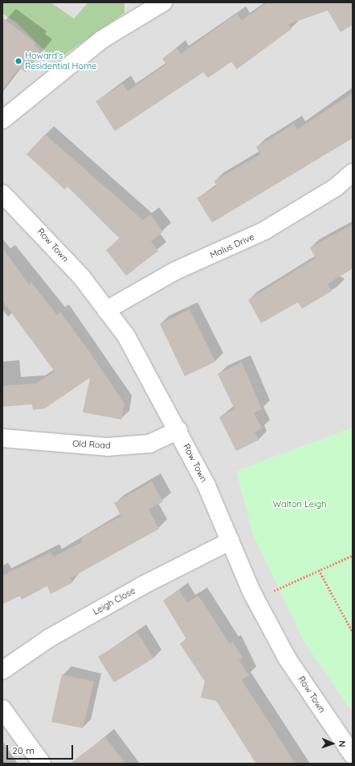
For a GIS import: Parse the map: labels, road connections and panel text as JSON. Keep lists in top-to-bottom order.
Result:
{
  "streets": {
    "street": [
      "Row Town",
      "Malus Drive",
      "Old Road",
      "Leigh Close"
    ]
  },
  "crossings": [
    ["Row Town", "Malus Drive"],
    ["Row Town", "Old Road"],
    ["Row Town", "Leigh Close"]
  ],
  "parks": ["Walton Leigh"],
  "places": ["Howard's Residential Home"],
  "scale_bar": "20 m",
  "north": "right"
}
